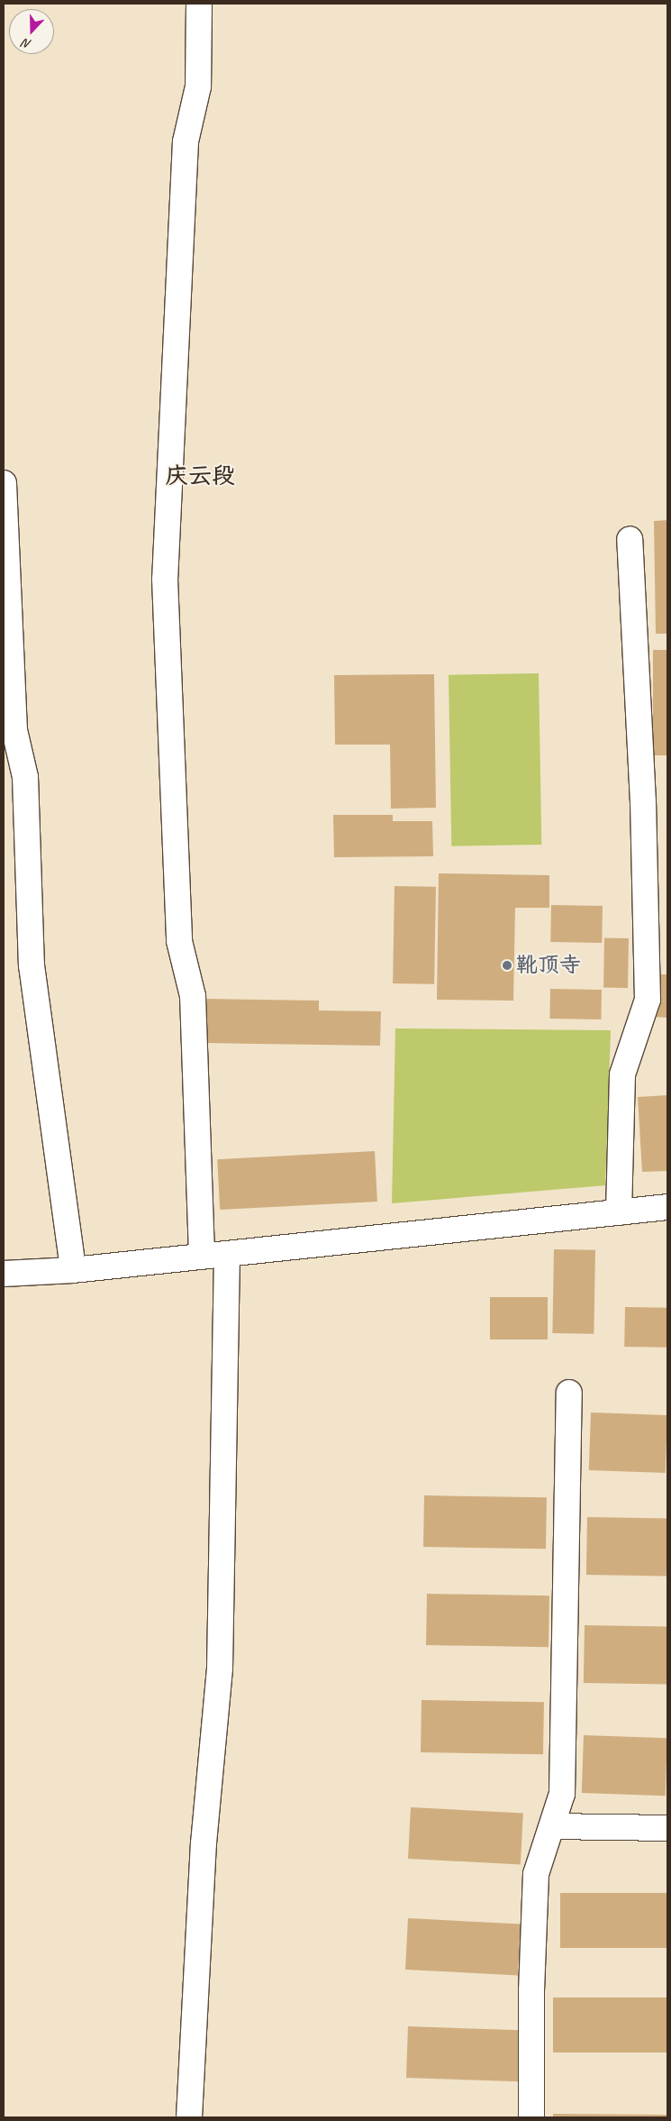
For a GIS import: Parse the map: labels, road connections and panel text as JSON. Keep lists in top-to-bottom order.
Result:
{
  "districts": ["庆云段"],
  "places": ["靴顶寺"],
  "north": "bottom"
}
